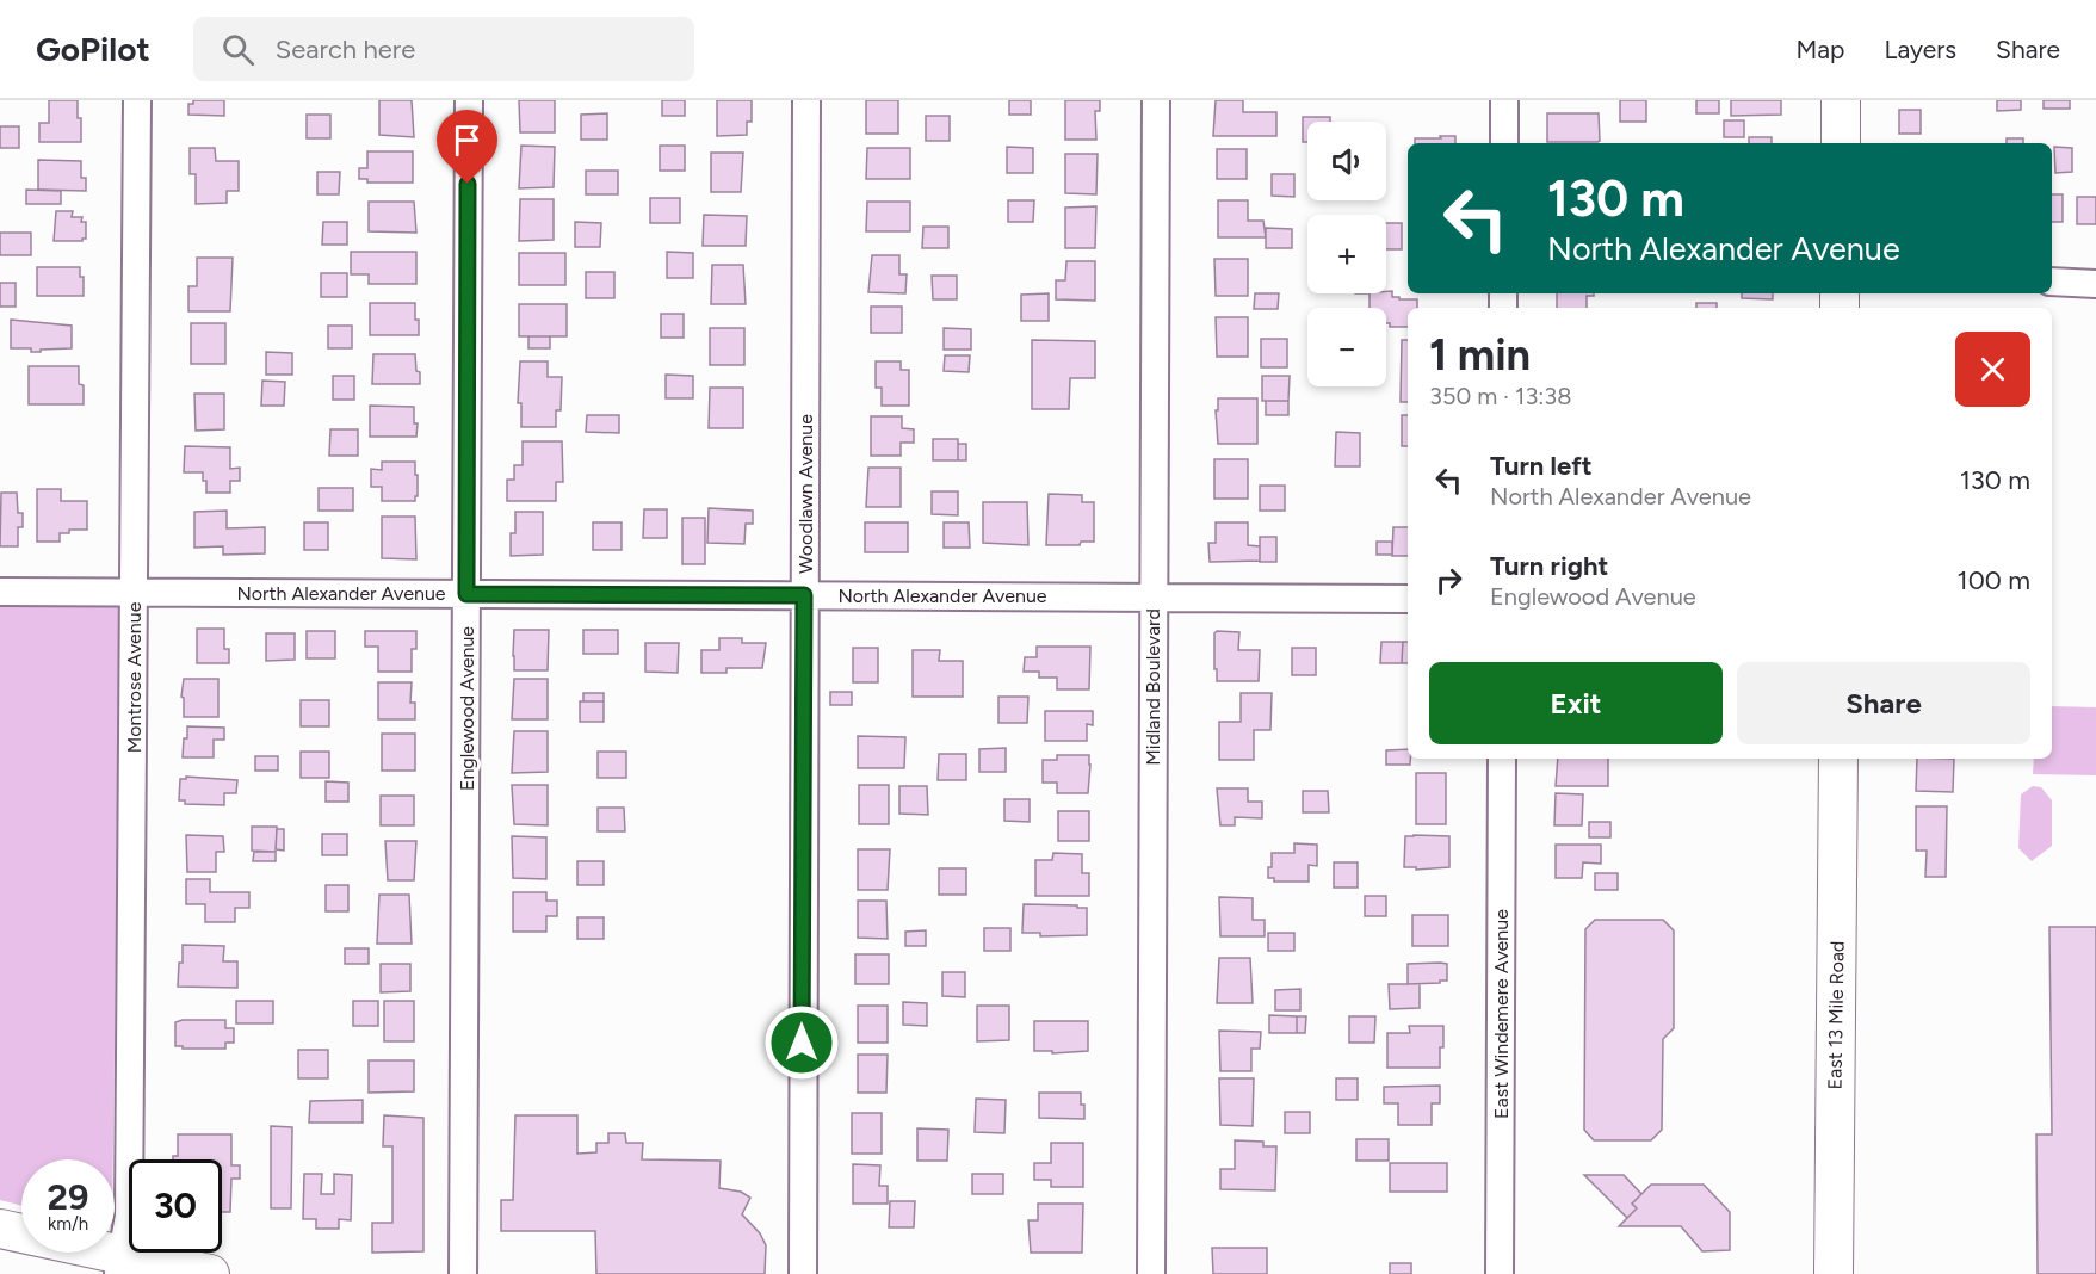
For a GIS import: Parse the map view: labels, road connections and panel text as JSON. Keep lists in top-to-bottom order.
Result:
{
  "streets": {
    "main road": ["East 13 Mile Road"],
    "street": [
      "Woodlawn Avenue",
      "North Alexander Avenue",
      "Montrose Avenue",
      "Midland Boulevard",
      "Englewood Avenue",
      "East Windemere Avenue"
    ]
  },
  "crossings": [
    ["Woodlawn Avenue", "North Alexander Avenue"],
    ["North Alexander Avenue", "Montrose Avenue"],
    ["North Alexander Avenue", "Midland Boulevard"],
    ["North Alexander Avenue", "Englewood Avenue"]
  ],
  "page": {
    "header": "GoPilot",
    "search": "Search here",
    "nav": ["Map", "Layers", "Share"],
    "map_buttons": ["+", "−"],
    "turn": ["130 m", "North Alexander Avenue"],
    "heading": ["1 min", "350 m · 13:38"],
    "list": [
      {
        "name": "Turn left",
        "note": "North Alexander Avenue",
        "value": "130 m"
      },
      {
        "name": "Turn right",
        "note": "Englewood Avenue",
        "value": "100 m"
      }
    ],
    "buttons": ["Exit", "Share"],
    "speed": "29 km/h",
    "limit": "30"
  }
}
